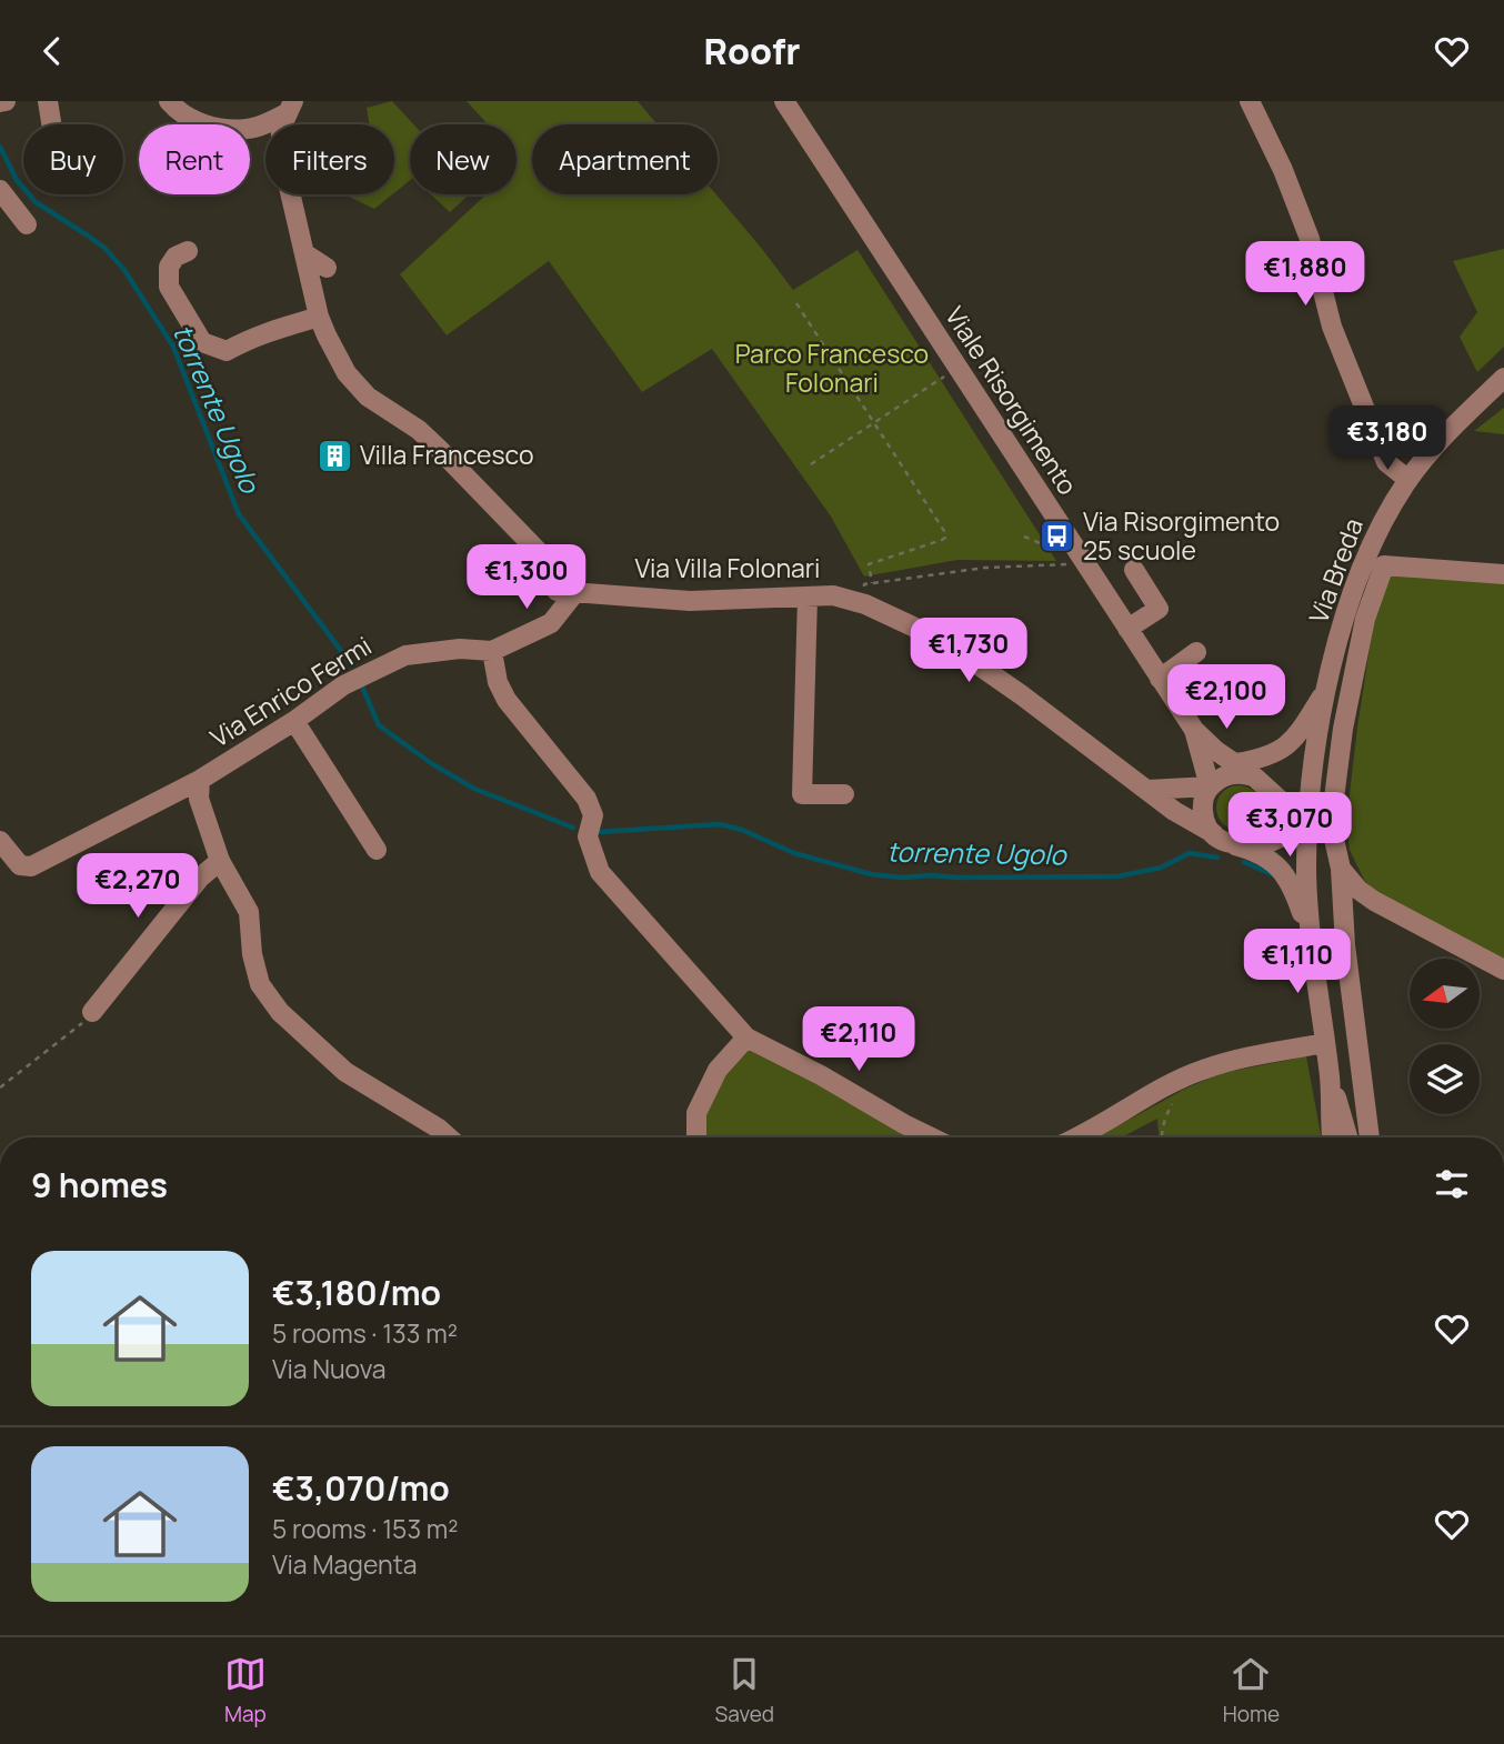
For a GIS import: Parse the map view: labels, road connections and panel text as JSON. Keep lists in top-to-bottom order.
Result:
{
  "streets": {
    "street": [
      "Viale Risorgimento",
      "Via Villa Folonari",
      "Via Breda",
      "Via Enrico Fermi"
    ]
  },
  "crossings": [
    ["Viale Risorgimento", "Via Villa Folonari"],
    ["Viale Risorgimento", "Via Breda"],
    ["Via Villa Folonari", "Via Enrico Fermi"]
  ],
  "water": ["torrente Ugolo"],
  "parks": ["Parco Francesco Folonari"],
  "places": {
    "building": ["Villa Francesco"],
    "bus stop": ["Via Risorgimento 25 scuole"]
  },
  "north": "left",
  "page": {
    "header": "Roofr",
    "chip": [
      "Buy",
      "Rent",
      "Filters",
      "New",
      "Apartment"
    ],
    "price": [
      "€1,880",
      "€3,180",
      "€1,300",
      "€1,730",
      "€2,100",
      "€3,070",
      "€2,270",
      "€1,110",
      "€2,110"
    ],
    "heading": "9 homes",
    "list": [
      {
        "name": "€3,180/mo",
        "note": "5 rooms · 133 m² · Via Nuova"
      },
      {
        "name": "€3,070/mo",
        "note": "5 rooms · 153 m² · Via Magenta"
      }
    ],
    "tabs": ["Map", "Saved", "Home"]
  }
}
